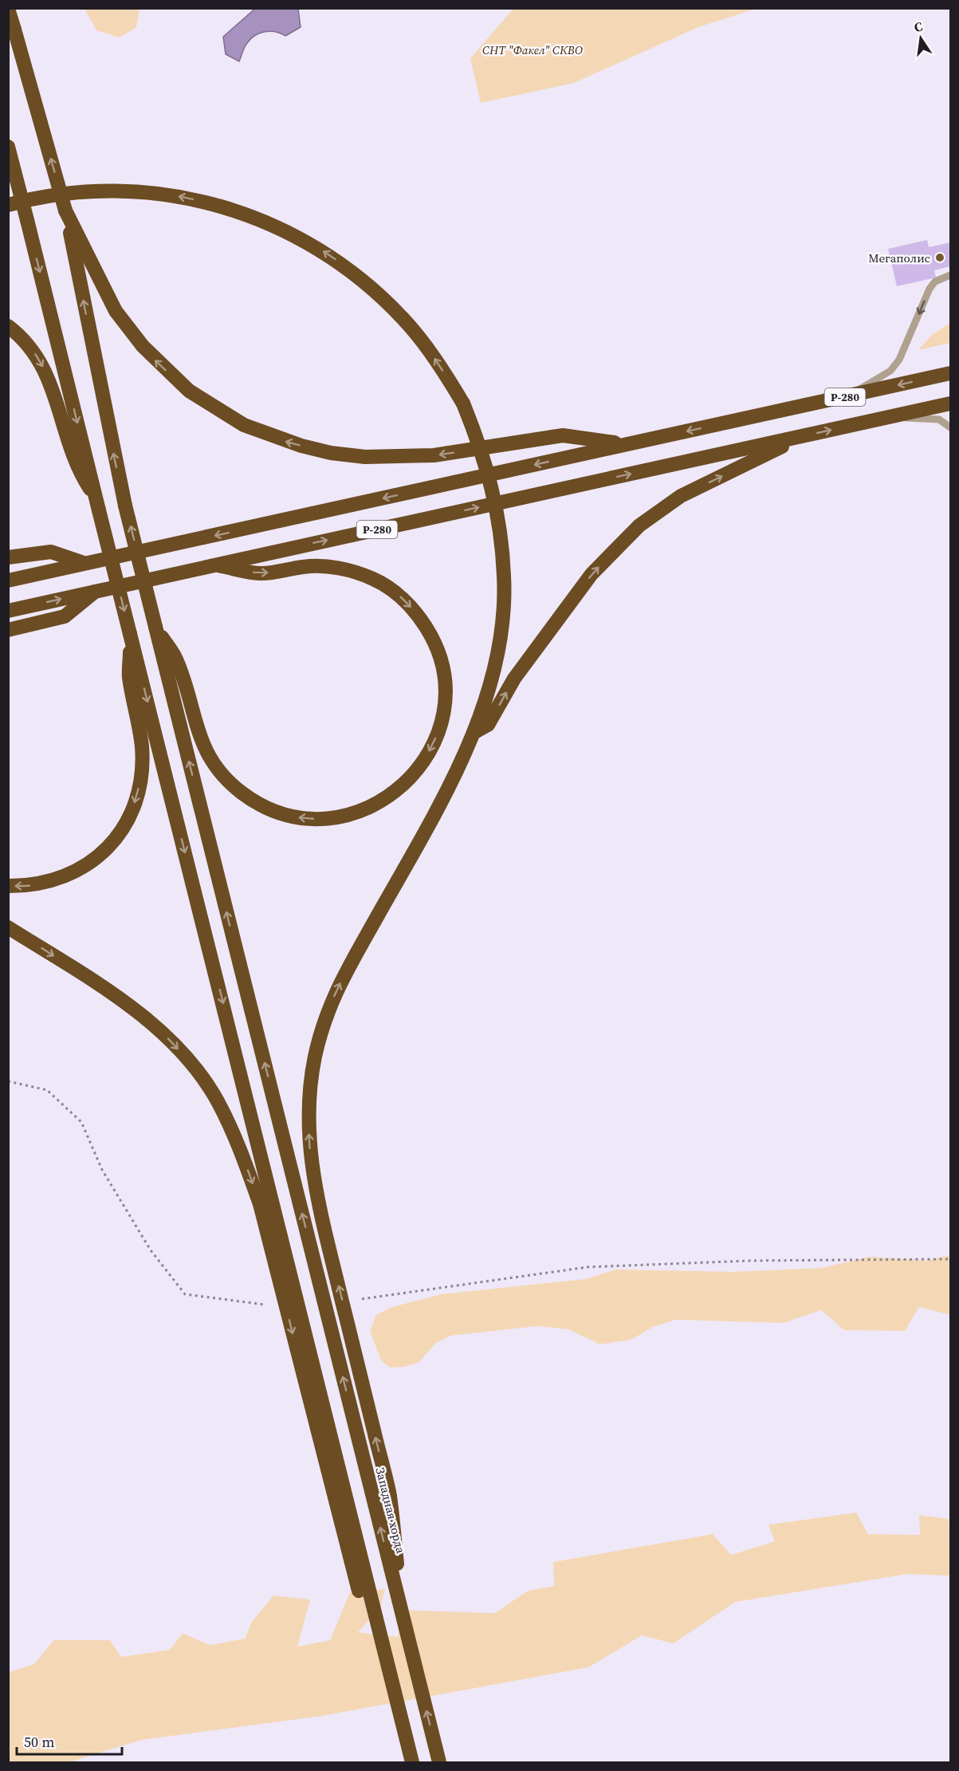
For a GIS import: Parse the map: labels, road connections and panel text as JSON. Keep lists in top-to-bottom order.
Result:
{
  "streets": {
    "highway": ["Р-280", "Западная хорда"]
  },
  "parks": ["СНТ \"Факел\" СКВО"],
  "places": ["Мегаполис"],
  "scale_bar": "50 m",
  "north": "top"
}
